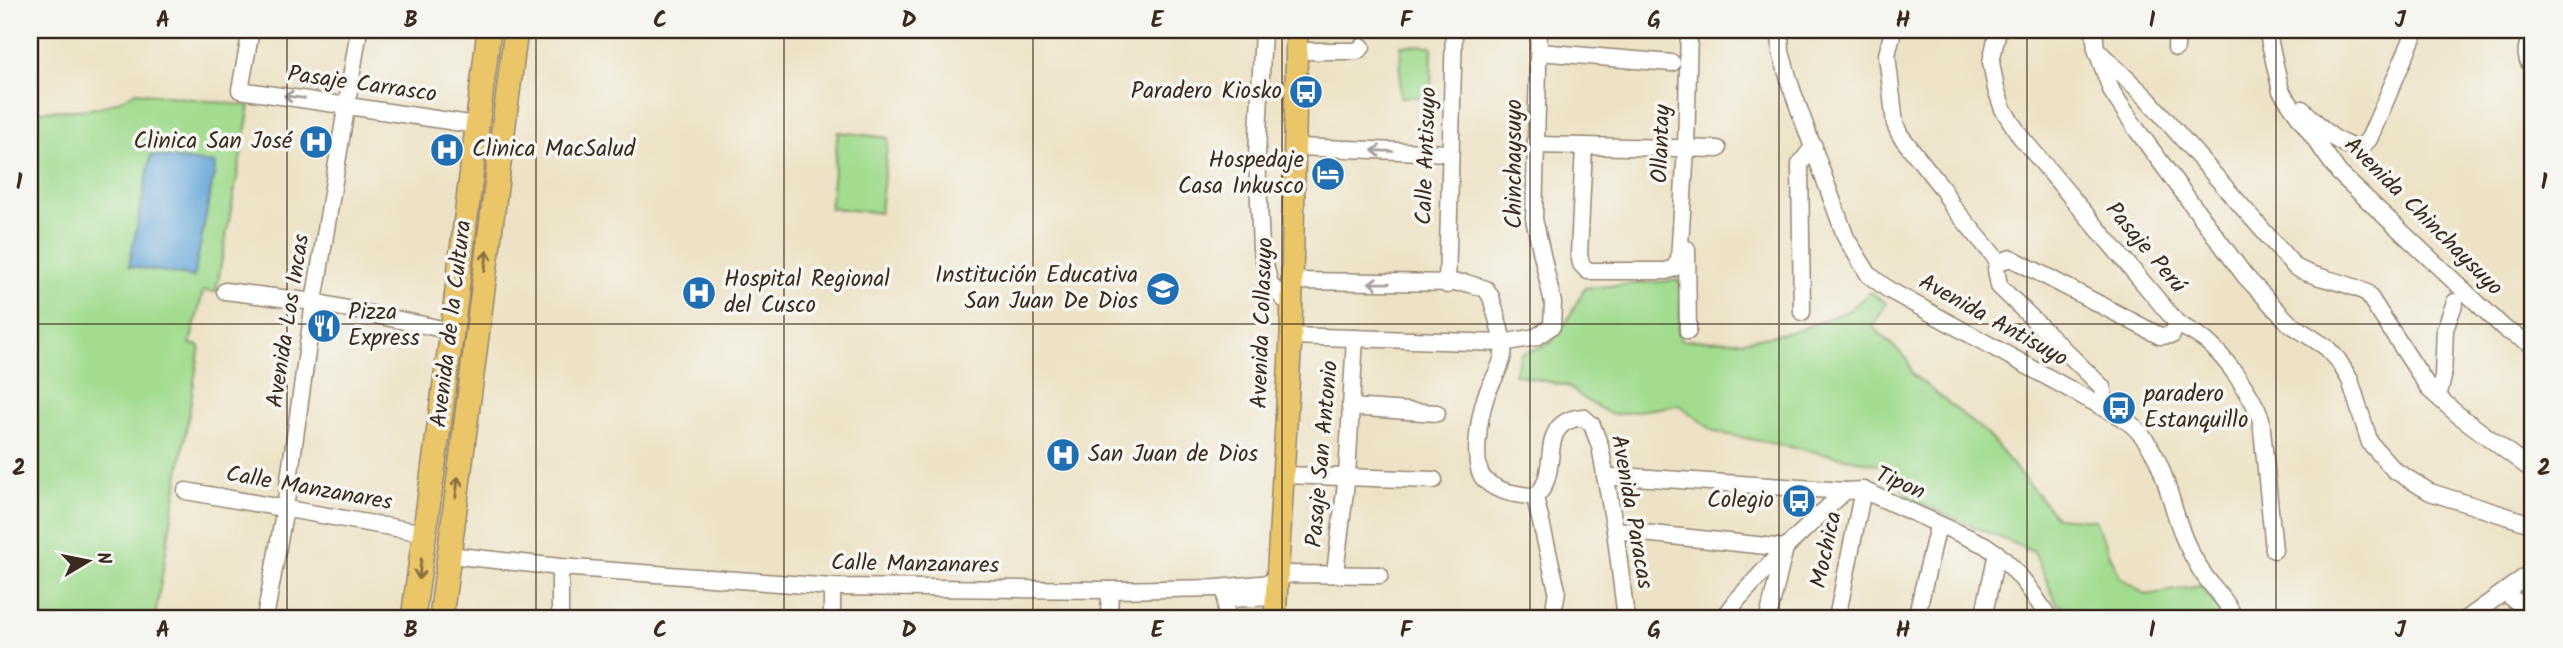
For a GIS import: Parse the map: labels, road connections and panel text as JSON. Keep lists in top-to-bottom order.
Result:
{
  "streets": {
    "highway": ["Avenida de la Cultura"],
    "main road": ["Avenida Collasuyo"],
    "street": [
      "Pasaje Carrasco",
      "Ollantay",
      "Calle Antisuyo",
      "Chinchaysuyo",
      "Avenida Chinchaysuyo",
      "Pasaje Perú",
      "Avenida Los Incas",
      "Avenida Antisuyo",
      "Pasaje San Antonio",
      "Tipon",
      "Calle Manzanares",
      "Avenida Paracas",
      "Mochica"
    ]
  },
  "crossings": [
    ["Pasaje Carrasco", "Avenida Los Incas"],
    ["Pasaje Carrasco", "Avenida de la Cultura"],
    ["Avenida Los Incas", "Calle Manzanares"],
    ["Avenida Collasuyo", "Calle Manzanares"],
    ["Avenida de la Cultura", "Calle Manzanares"],
    ["Pasaje San Antonio", "Calle Manzanares"],
    ["Tipon", "Mochica"]
  ],
  "places": {
    "bus stop": ["Paradero Kiosko", "paradero Estanquillo", "Colegio"],
    "hospital": [
      "Clinica San José",
      "Clinica MacSalud",
      "Hospital Regional del Cusco",
      "San Juan de Dios"
    ],
    "hotel": ["Hospedaje Casa Inkusco"],
    "school or university": ["Institución Educativa San Juan De Dios"],
    "restaurant": ["Pizza Express"]
  },
  "north": "right",
  "grid": {
    "columns": [
      "A",
      "B",
      "C",
      "D",
      "E",
      "F",
      "G",
      "H",
      "I",
      "J"
    ],
    "rows": ["1", "2"]
  }
}
